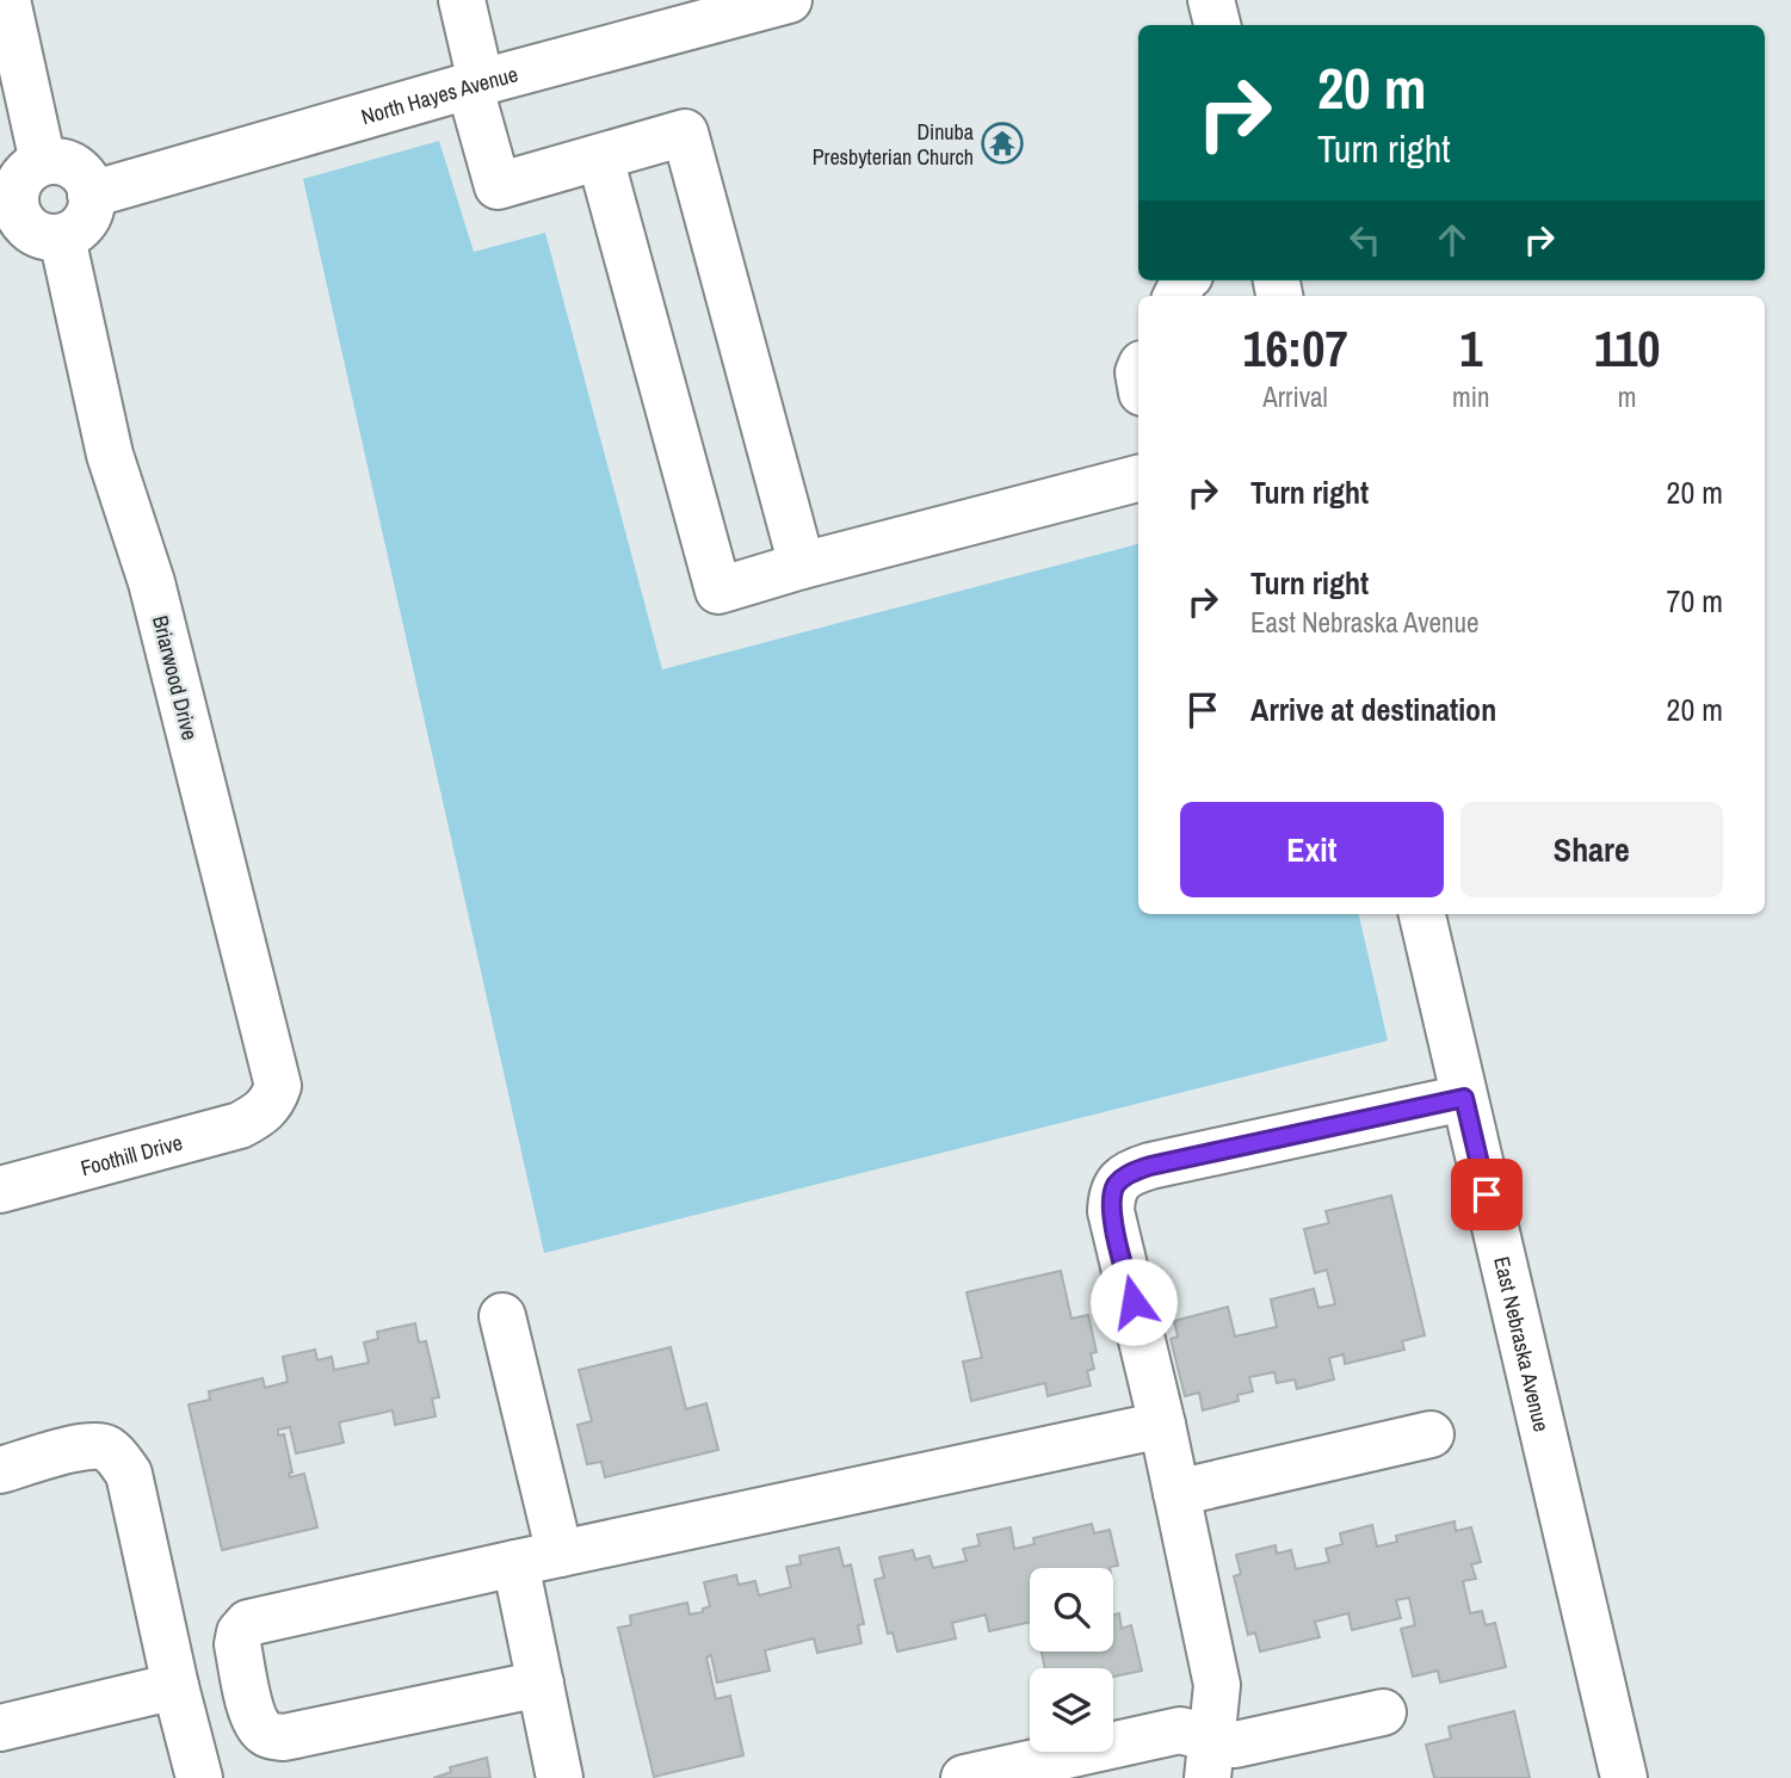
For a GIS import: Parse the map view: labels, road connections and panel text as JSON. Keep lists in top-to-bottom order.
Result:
{
  "streets": {
    "street": [
      "North Hayes Avenue",
      "Briarwood Drive",
      "Foothill Drive",
      "East Nebraska Avenue"
    ]
  },
  "crossings": [
    ["North Hayes Avenue", "Briarwood Drive"],
    ["Briarwood Drive", "Foothill Drive"]
  ],
  "places": {
    "temple": ["Dinuba Presbyterian Church"]
  },
  "page": {
    "turn": ["20 m", "Turn right"],
    "eta": [
      "16:07",
      "Arrival",
      "1",
      "min",
      "110",
      "m"
    ],
    "list": [
      {
        "name": "Turn right",
        "value": "20 m"
      },
      {
        "name": "Turn right",
        "note": "East Nebraska Avenue",
        "value": "70 m"
      },
      {
        "name": "Arrive at destination",
        "value": "20 m"
      }
    ],
    "buttons": ["Exit", "Share"]
  }
}
